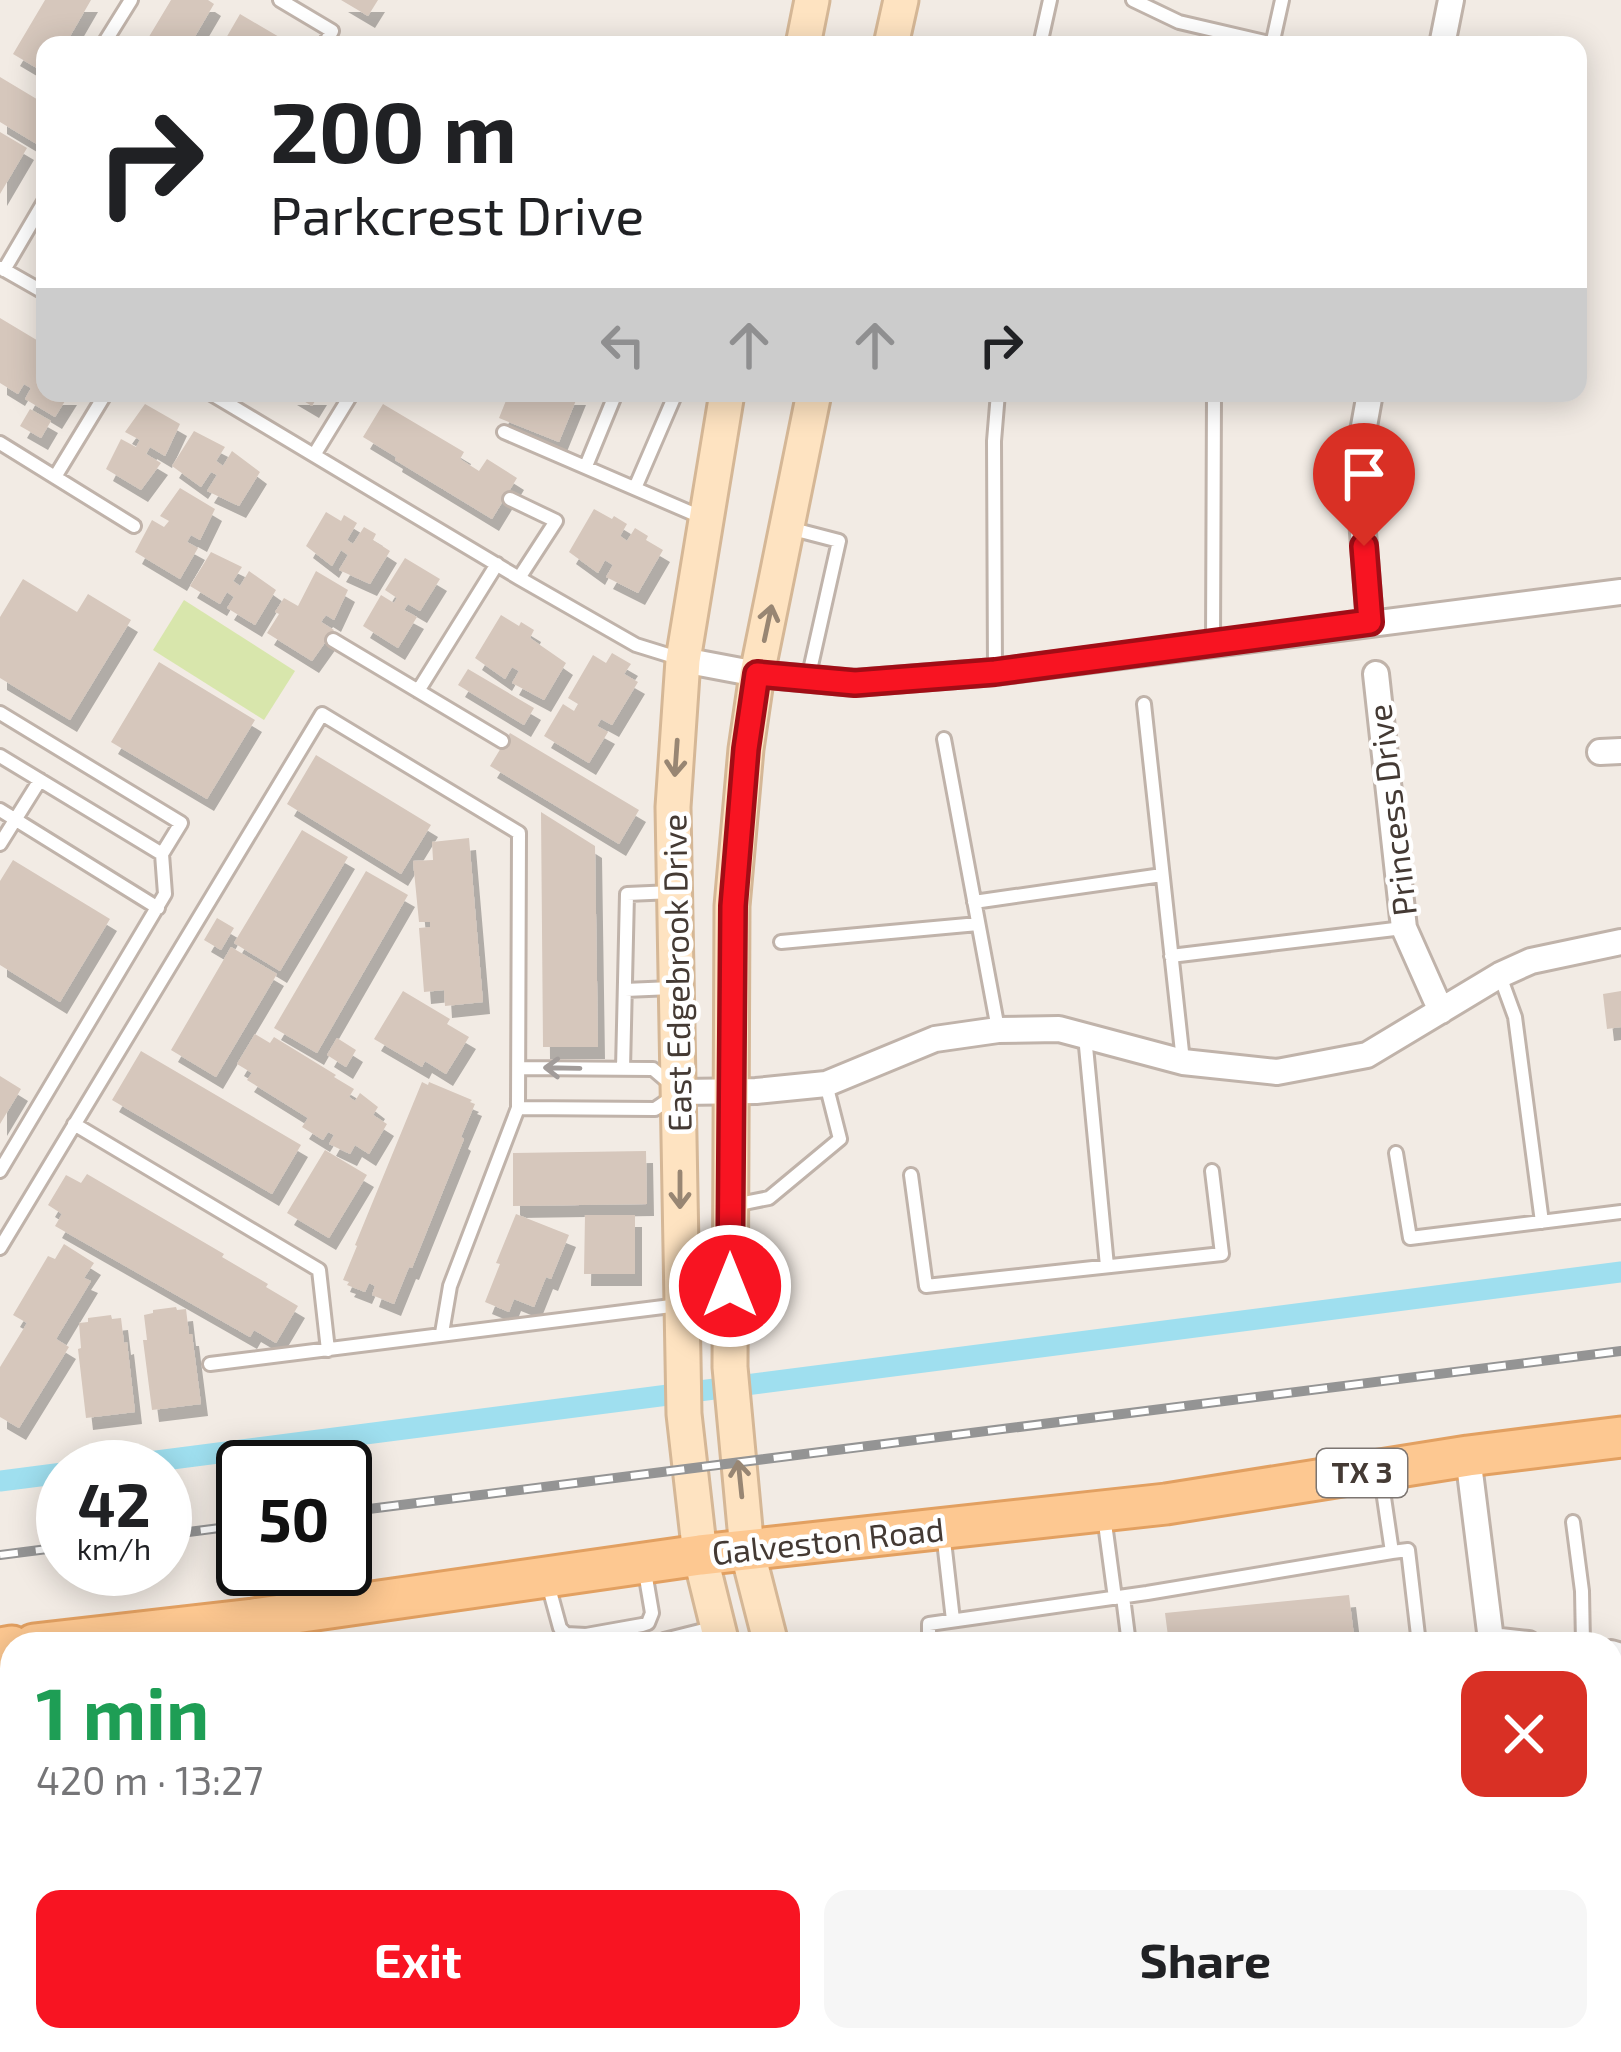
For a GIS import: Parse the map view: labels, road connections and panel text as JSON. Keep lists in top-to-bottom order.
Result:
{
  "streets": {
    "main road": ["East Edgebrook Drive", "TX 3", "Galveston Road"],
    "street": ["Princess Drive"]
  },
  "crossings": [
    ["East Edgebrook Drive", "Galveston Road"]
  ],
  "page": {
    "turn": ["200 m", "Parkcrest Drive"],
    "speed": "42 km/h",
    "limit": "50",
    "heading": ["1 min", "420 m · 13:27"],
    "buttons": ["Exit", "Share"]
  }
}
